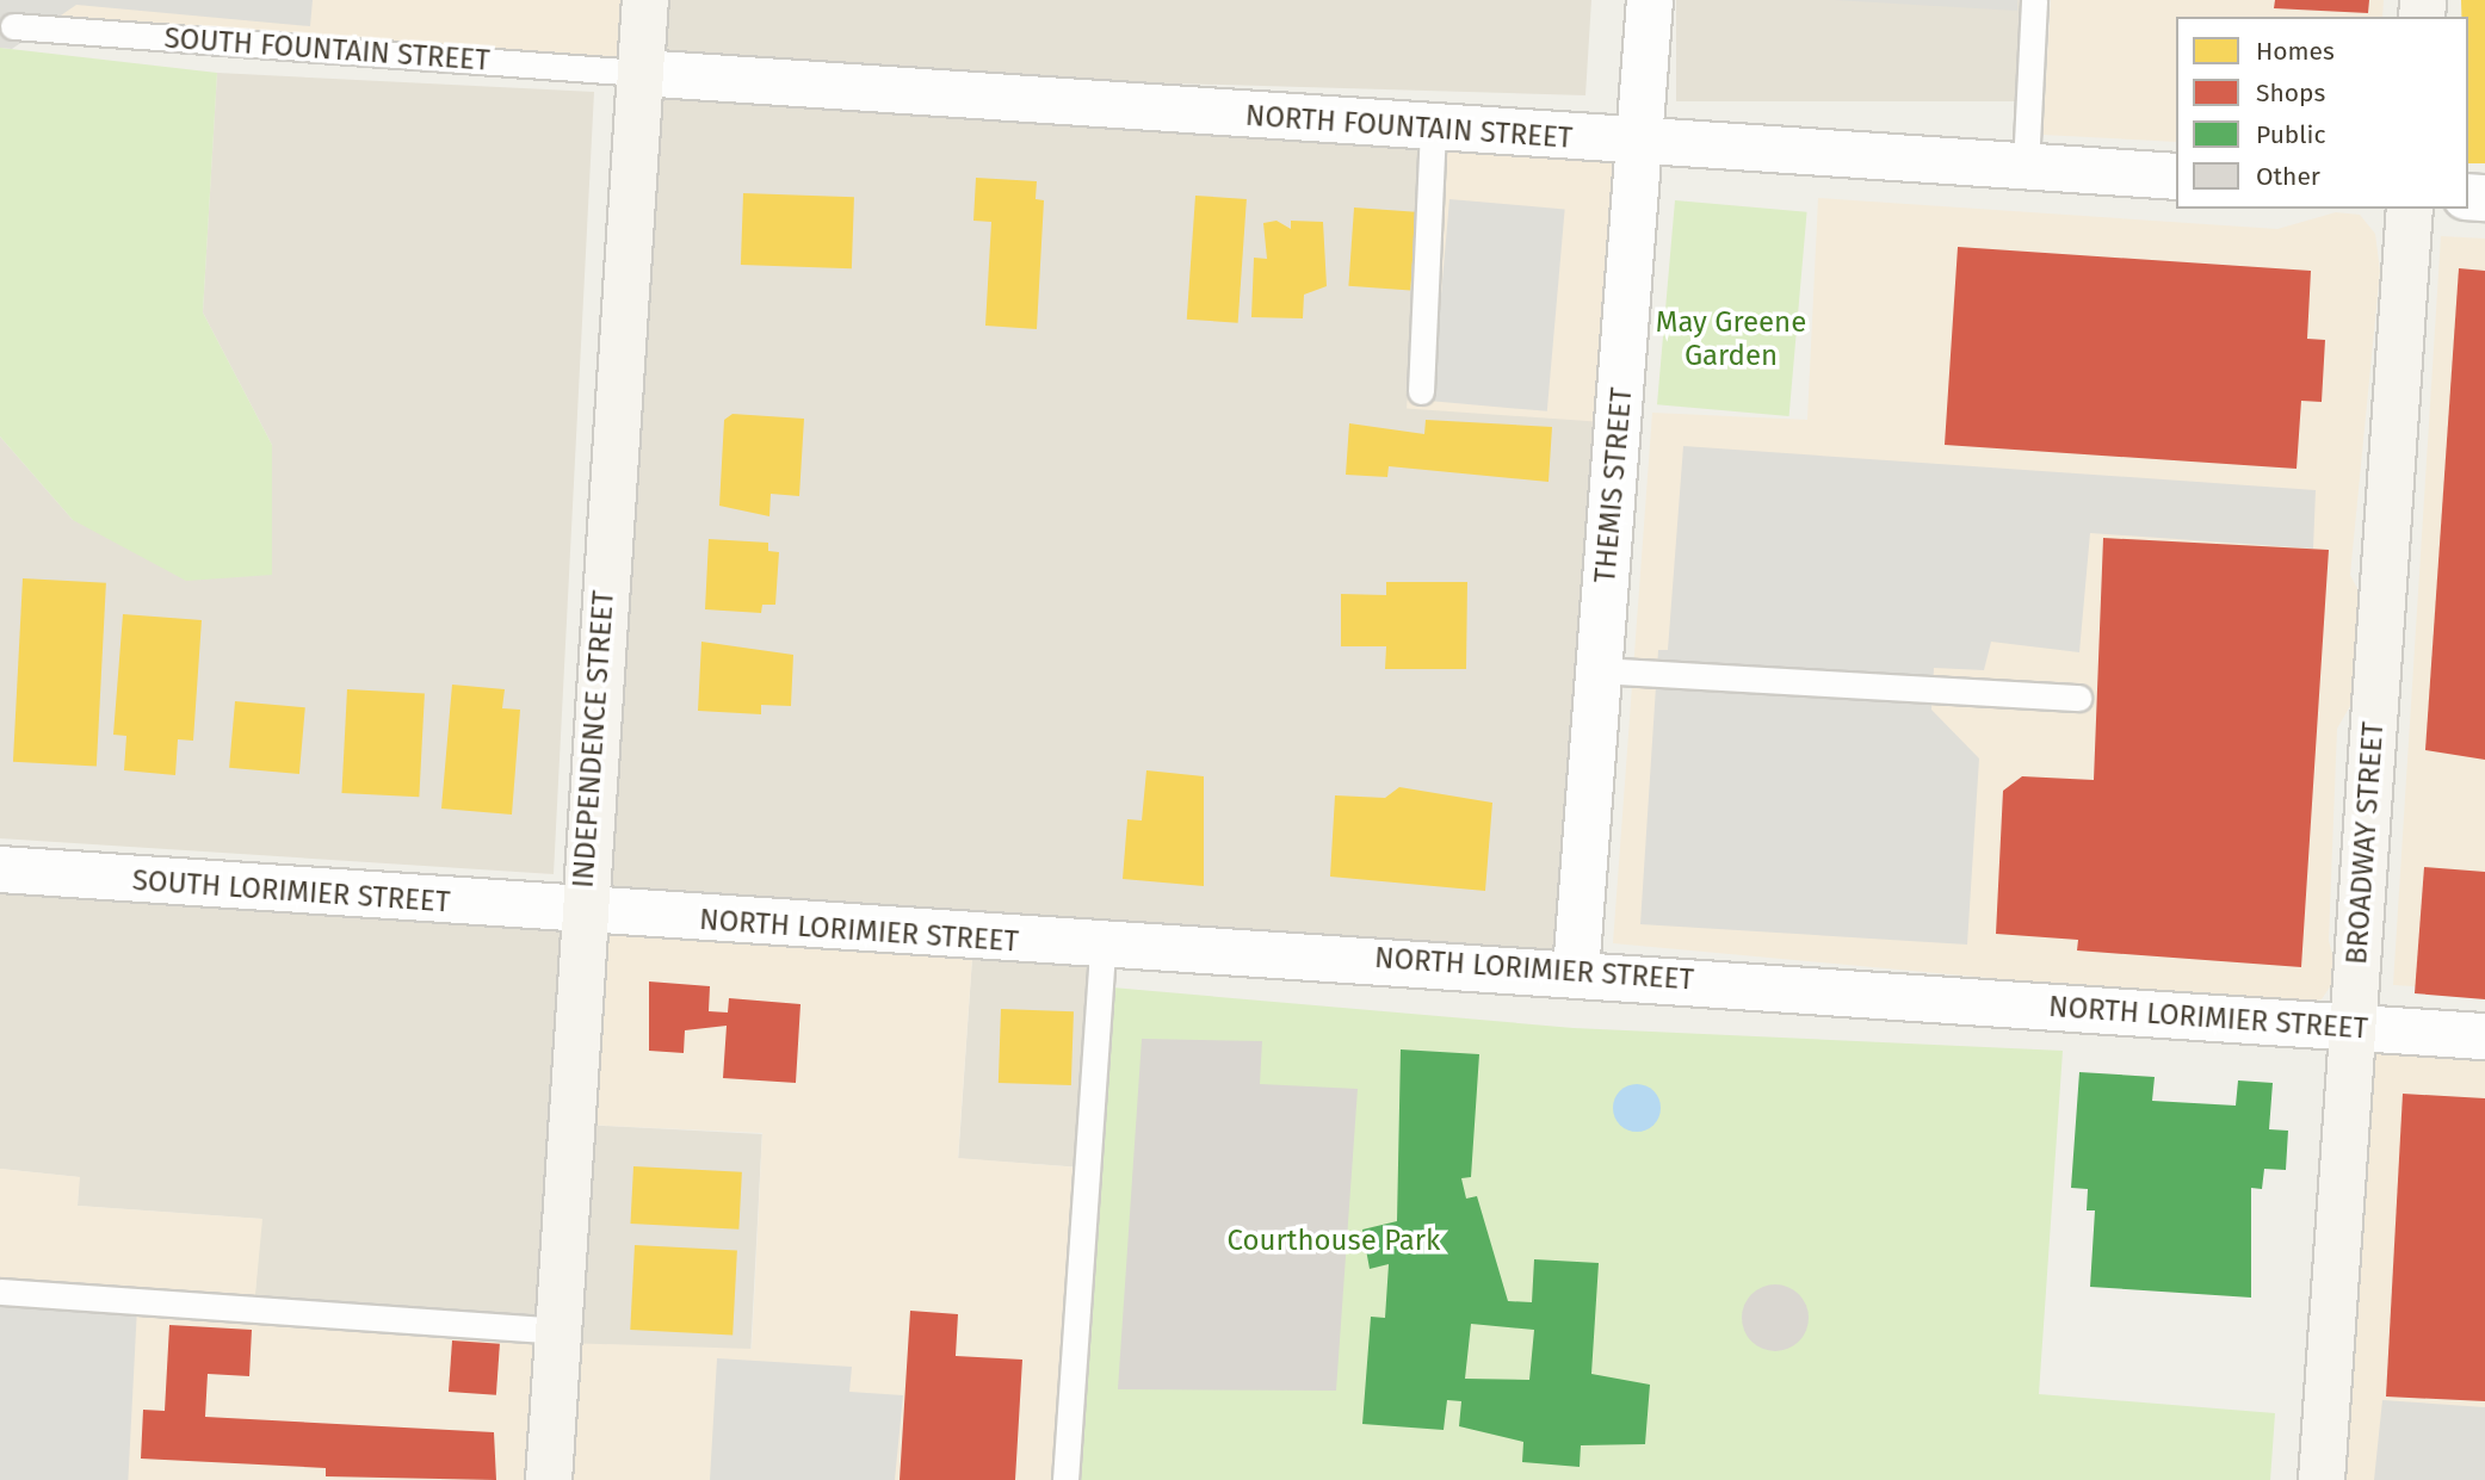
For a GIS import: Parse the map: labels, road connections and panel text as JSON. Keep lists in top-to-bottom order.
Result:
{
  "streets": {
    "street": [
      "NORTH FOUNTAIN STREET",
      "THEMIS STREET",
      "INDEPENDENCE STREET",
      "BROADWAY STREET",
      "SOUTH LORIMIER STREET",
      "NORTH LORIMIER STREET"
    ],
    "lane": ["SOUTH FOUNTAIN STREET"]
  },
  "crossings": [
    ["SOUTH FOUNTAIN STREET", "NORTH FOUNTAIN STREET"],
    ["SOUTH FOUNTAIN STREET", "INDEPENDENCE STREET"],
    ["NORTH FOUNTAIN STREET", "THEMIS STREET"],
    ["NORTH FOUNTAIN STREET", "INDEPENDENCE STREET"],
    ["THEMIS STREET", "NORTH LORIMIER STREET"],
    ["INDEPENDENCE STREET", "SOUTH LORIMIER STREET"],
    ["INDEPENDENCE STREET", "NORTH LORIMIER STREET"],
    ["BROADWAY STREET", "NORTH LORIMIER STREET"],
    ["SOUTH LORIMIER STREET", "NORTH LORIMIER STREET"]
  ],
  "parks": ["May Greene Garden", "Courthouse Park"],
  "legend": [
    "Homes",
    "Shops",
    "Public",
    "Other"
  ]
}
